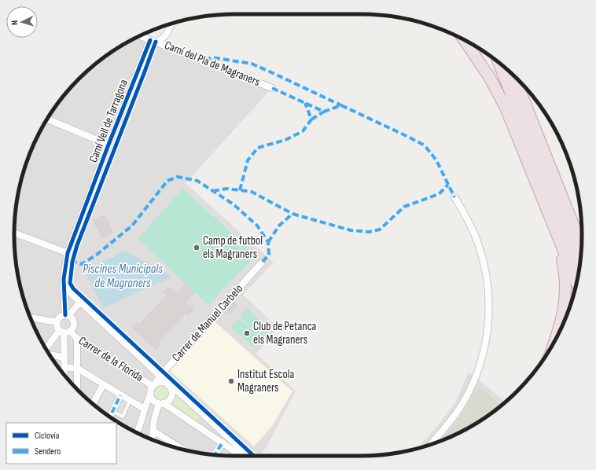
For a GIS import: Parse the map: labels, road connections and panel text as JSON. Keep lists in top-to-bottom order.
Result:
{
  "streets": {
    "street": [
      "Camí del Pla de Magraners",
      "Camí Vell de Tarragona",
      "Carrer de Manuel Carbelo",
      "Carrer de la Florida"
    ]
  },
  "crossings": [
    ["Camí del Pla de Magraners", "Camí Vell de Tarragona"],
    ["Camí Vell de Tarragona", "Carrer de la Florida"],
    ["Carrer de Manuel Carbelo", "Carrer de la Florida"]
  ],
  "water": ["Piscines Municipals de Magraners"],
  "places": ["Camp de futbol els Magraners", "Club de Petanca els Magraners", "Institut Escola Magraners"],
  "legend": ["Ciclovía", "Sendero"],
  "north": "left"
}
